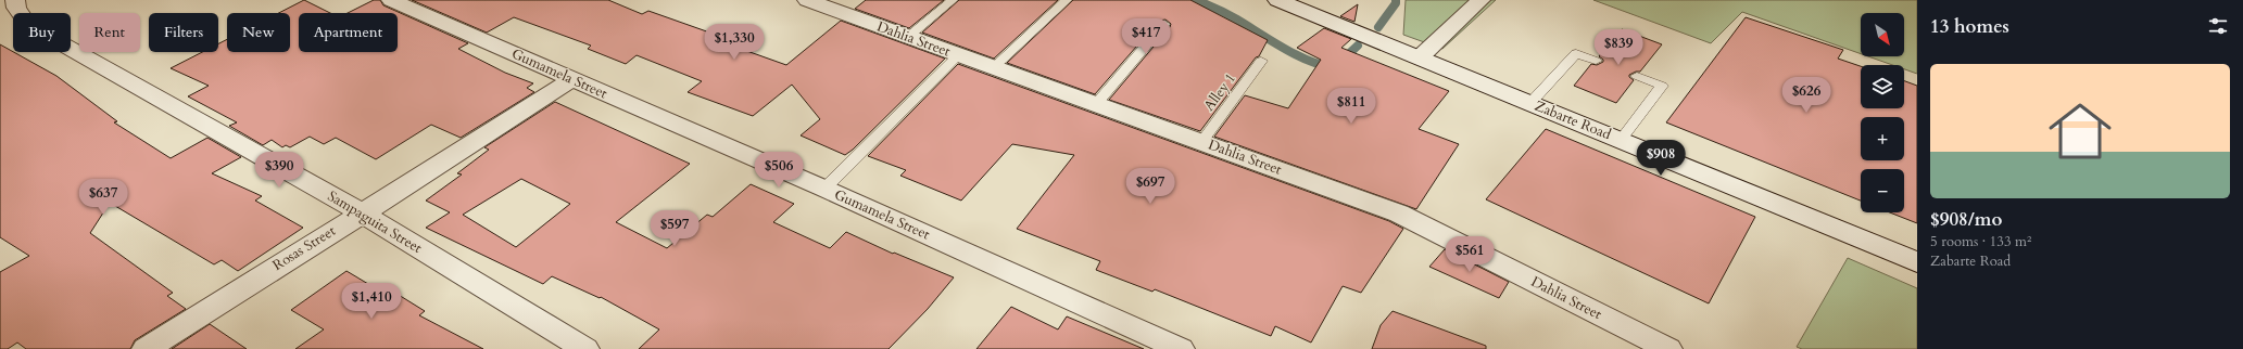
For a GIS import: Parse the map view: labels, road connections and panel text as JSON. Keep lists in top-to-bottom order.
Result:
{
  "streets": {
    "street": [
      "Dahlia Street",
      "Gumamela Street",
      "Zabarte Road",
      "Sampaguita Street",
      "Rosas Street"
    ],
    "lane": ["Alley 1"]
  },
  "crossings": [
    ["Dahlia Street", "Alley 1"],
    ["Gumamela Street", "Rosas Street"],
    ["Sampaguita Street", "Rosas Street"]
  ],
  "north": "bottom right",
  "page": {
    "heading": "13 homes",
    "map_buttons": ["+", "−"],
    "chip": [
      "Buy",
      "Rent",
      "Filters",
      "New",
      "Apartment"
    ],
    "price": [
      "$417",
      "$1,330",
      "$839",
      "$626",
      "$811",
      "$908",
      "$390",
      "$506",
      "$697",
      "$637",
      "$597",
      "$561",
      "$1,410"
    ],
    "list": [
      {
        "name": "$908/mo",
        "note": "5 rooms · 133 m² · Zabarte Road"
      }
    ]
  }
}
